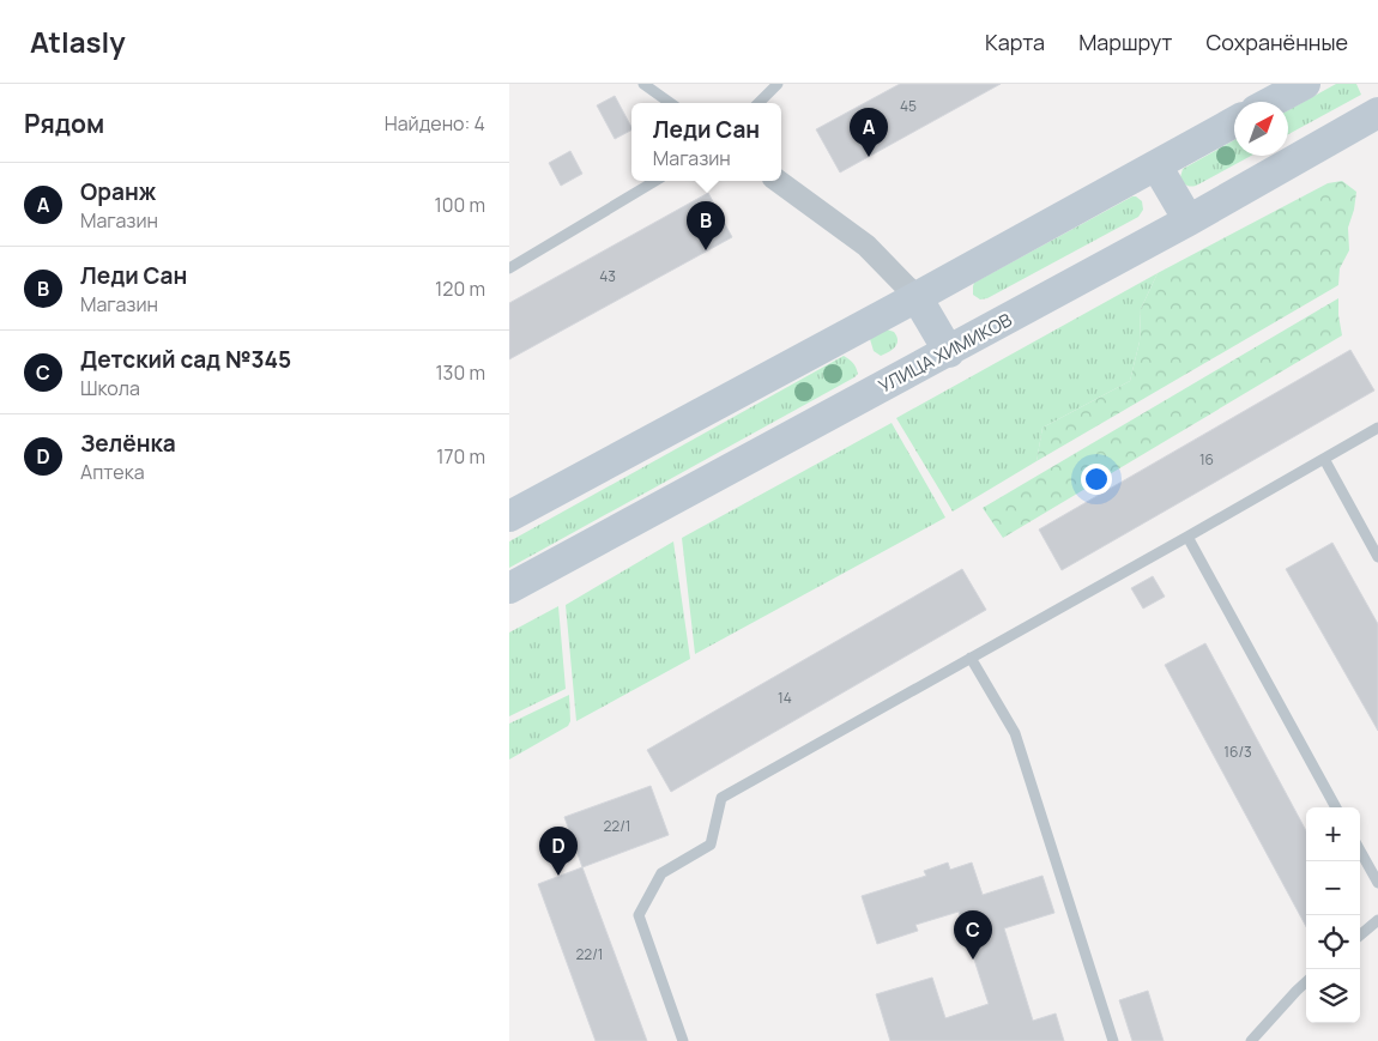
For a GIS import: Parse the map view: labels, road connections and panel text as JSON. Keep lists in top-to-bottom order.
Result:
{
  "streets": {
    "main road": ["УЛИЦА ХИМИКОВ"]
  },
  "house_numbers": [
    "45",
    "43",
    "16",
    "14",
    "16/3",
    "22/1",
    "22/1"
  ],
  "north": "top right",
  "page": {
    "header": "Atlasly",
    "nav": ["Карта", "Маршрут", "Сохранённые"],
    "heading": ["Рядом", "Найдено: 4"],
    "popup": ["Леди Сан", "Магазин"],
    "pins": [
      "A",
      "B",
      "D",
      "C"
    ],
    "list": [
      {
        "mark": "A",
        "name": "Оранж",
        "note": "Магазин",
        "value": "100 m"
      },
      {
        "mark": "B",
        "name": "Леди Сан",
        "note": "Магазин",
        "value": "120 m"
      },
      {
        "mark": "C",
        "name": "Детский сад №345",
        "note": "Школа",
        "value": "130 m"
      },
      {
        "mark": "D",
        "name": "Зелёнка",
        "note": "Аптека",
        "value": "170 m"
      }
    ],
    "map_buttons": ["+", "−"]
  }
}
